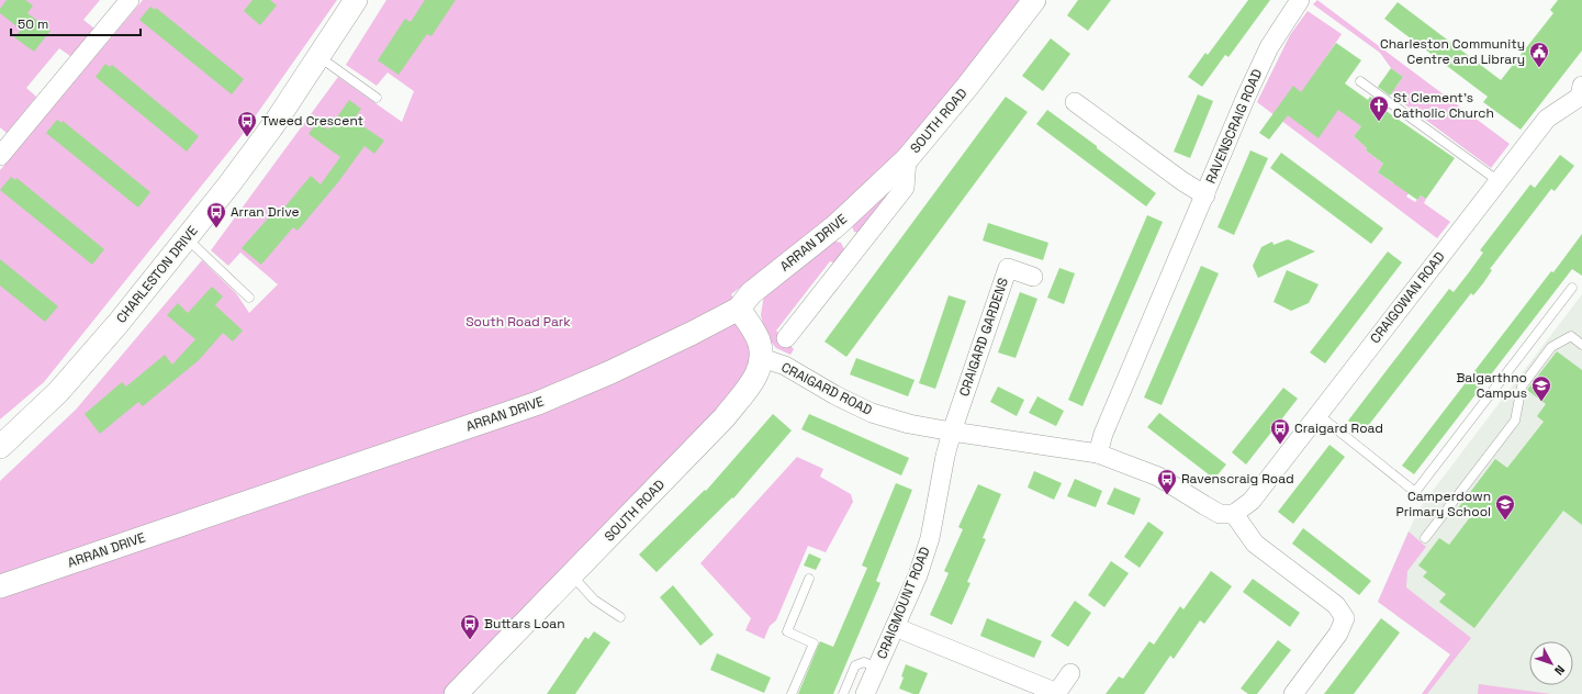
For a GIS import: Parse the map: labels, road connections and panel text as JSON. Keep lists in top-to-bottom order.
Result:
{
  "streets": {
    "street": [
      "SOUTH ROAD",
      "RAVENSCRAIG ROAD",
      "ARRAN DRIVE",
      "CHARLESTON DRIVE",
      "CRAIGOWAN ROAD",
      "CRAIGARD GARDENS",
      "CRAIGARD ROAD",
      "CRAIGMOUNT ROAD"
    ]
  },
  "crossings": [
    ["SOUTH ROAD", "ARRAN DRIVE"],
    ["SOUTH ROAD", "CRAIGARD ROAD"],
    ["RAVENSCRAIG ROAD", "CRAIGARD ROAD"],
    ["CRAIGOWAN ROAD", "CRAIGARD ROAD"],
    ["CRAIGARD GARDENS", "CRAIGARD ROAD"],
    ["CRAIGARD GARDENS", "CRAIGMOUNT ROAD"],
    ["CRAIGARD ROAD", "CRAIGMOUNT ROAD"]
  ],
  "parks": ["South Road Park"],
  "places": {
    "public building": ["Charleston Community Centre and Library"],
    "church": ["St Clement’s Catholic Church"],
    "bus stop": [
      "Tweed Crescent",
      "Arran Drive",
      "Craigard Road",
      "Ravenscraig Road",
      "Buttars Loan"
    ],
    "school or university": ["Balgarthno Campus", "Camperdown Primary School"]
  },
  "scale_bar": "50 m",
  "north": "bottom right"
}
